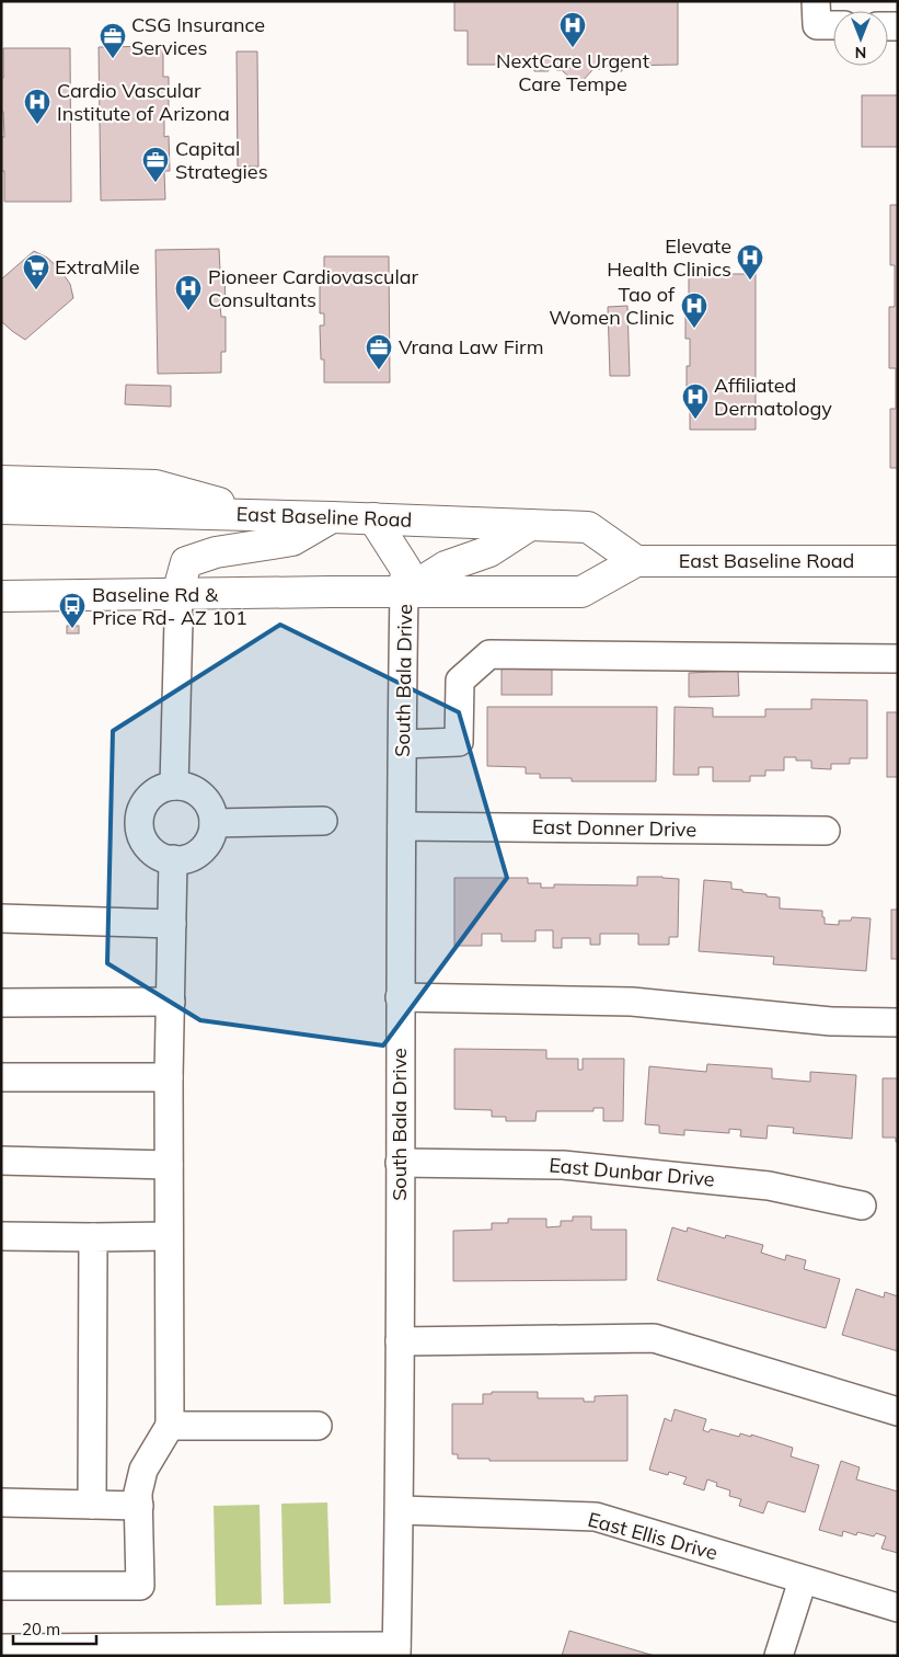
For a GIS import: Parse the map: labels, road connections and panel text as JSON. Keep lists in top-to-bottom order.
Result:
{
  "streets": {
    "main road": ["East Baseline Road"],
    "street": [
      "South Bala Drive",
      "East Donner Drive",
      "East Dunbar Drive",
      "East Ellis Drive"
    ]
  },
  "crossings": [
    ["East Baseline Road", "South Bala Drive"],
    ["South Bala Drive", "East Donner Drive"],
    ["South Bala Drive", "East Dunbar Drive"],
    ["South Bala Drive", "East Ellis Drive"]
  ],
  "places": {
    "hospital": [
      "NextCare Urgent Care Tempe",
      "Cardio Vascular Institute of Arizona",
      "Elevate Health Clinics",
      "Pioneer Cardiovascular Consultants",
      "Tao of Women Clinic",
      "Affiliated Dermatology"
    ],
    "office": ["CSG Insurance Services", "Capital Strategies", "Vrana Law Firm"],
    "supermarket": ["ExtraMile"],
    "bus stop": ["Baseline Rd & Price Rd- AZ 101"]
  },
  "scale_bar": "20 m",
  "north": "bottom"
}
